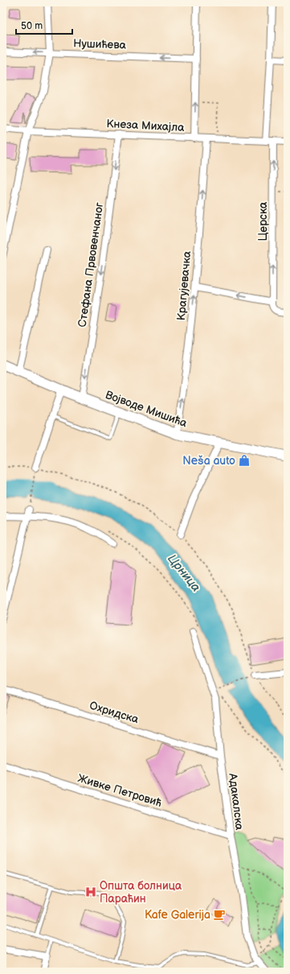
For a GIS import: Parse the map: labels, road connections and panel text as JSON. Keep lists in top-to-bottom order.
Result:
{
  "streets": {
    "main road": ["Војводе Мишића"],
    "street": [
      "Нушићева",
      "Кнеза Михајла",
      "Церска",
      "Стефана Првовенчаног",
      "Крагујевачка",
      "Охридска",
      "Живке Петровић",
      "Адакалска"
    ]
  },
  "crossings": [
    ["Кнеза Михајла", "Церска"],
    ["Кнеза Михајла", "Стефана Првовенчаног"],
    ["Кнеза Михајла", "Крагујевачка"],
    ["Стефана Првовенчаног", "Војводе Мишића"],
    ["Крагујевачка", "Војводе Мишића"],
    ["Охридска", "Адакалска"],
    ["Живке Петровић", "Адакалска"]
  ],
  "one_way": [
    "Нушићева",
    "Церска",
    "Стефана Првовенчаног",
    "Крагујевачка"
  ],
  "water": ["Црница"],
  "places": {
    "shop": ["Neša auto"],
    "hospital": ["Општа болница Параћин"],
    "cafe": ["Kafe Galerija"]
  },
  "scale_bar": "50 m"
}
